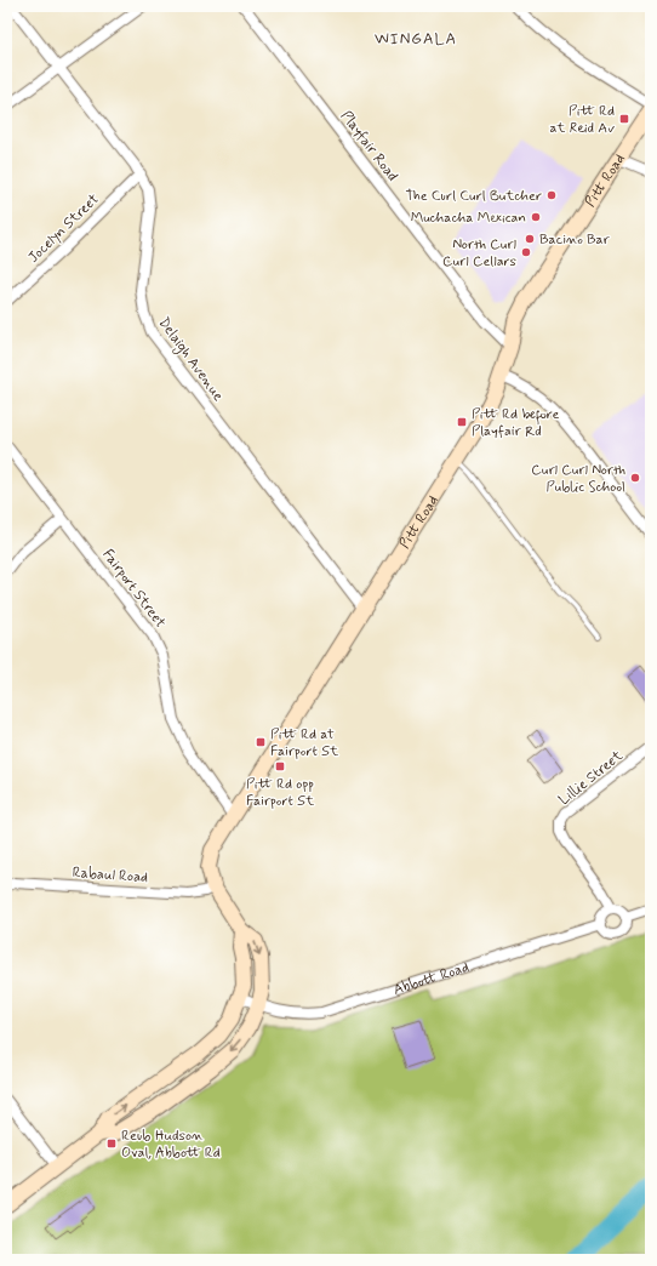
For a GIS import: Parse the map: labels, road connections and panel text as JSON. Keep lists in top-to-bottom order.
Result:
{
  "streets": {
    "main road": ["Pitt Road"],
    "street": [
      "Playfair Road",
      "Jocelyn Street",
      "Delaigh Avenue",
      "Fairport Street",
      "Lillie Street",
      "Rabaul Road",
      "Abbott Road"
    ]
  },
  "crossings": [
    ["Playfair Road", "Pitt Road"],
    ["Pitt Road", "Delaigh Avenue"],
    ["Pitt Road", "Fairport Street"],
    ["Pitt Road", "Rabaul Road"],
    ["Pitt Road", "Abbott Road"],
    ["Jocelyn Street", "Delaigh Avenue"],
    ["Lillie Street", "Abbott Road"]
  ],
  "districts": ["WINGALA"],
  "places": {
    "transit": [
      "Pitt Rd at Reid Av",
      "Pitt Rd before Playfair Rd",
      "Pitt Rd at Fairport St",
      "Pitt Rd opp Fairport St",
      "Reub Hudson Oval, Abbott Rd"
    ],
    "other": [
      "The Curl Curl Butcher",
      "Muchacha Mexican",
      "Bacino Bar",
      "North Curl Curl Cellars",
      "Curl Curl North Public School"
    ]
  }
}
